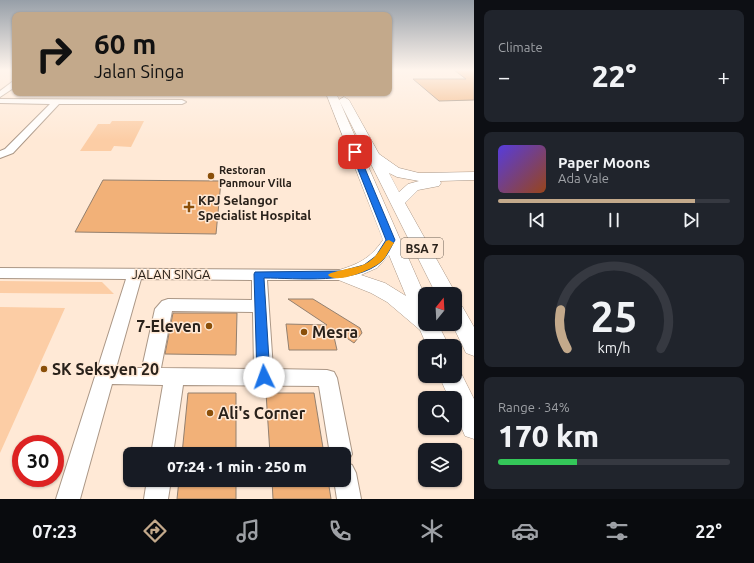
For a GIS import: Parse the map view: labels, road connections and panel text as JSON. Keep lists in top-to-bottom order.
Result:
{
  "streets": {
    "main road": ["BSA 7"],
    "street": ["JALAN SINGA"]
  },
  "places": {
    "other": [
      "Restoran Panmour Villa",
      "7-Eleven",
      "Mesra",
      "SK Seksyen 20",
      "Ali's Corner"
    ],
    "health": ["KPJ Selangor Specialist Hospital"]
  },
  "north": "top",
  "page": {
    "tile": [
      "Climate",
      ["Range · 34%", "170 km"]
    ],
    "turn": ["60 m", "Jalan Singa"],
    "heat": ["−", "22°", "+"],
    "song": ["Paper Moons", "Ada Vale"],
    "limit": "30",
    "trip": "07:24 · 1 min · 250 m",
    "tabs": ["07:23", "22°"],
    "gauge": ["25", "km/h"]
  }
}
